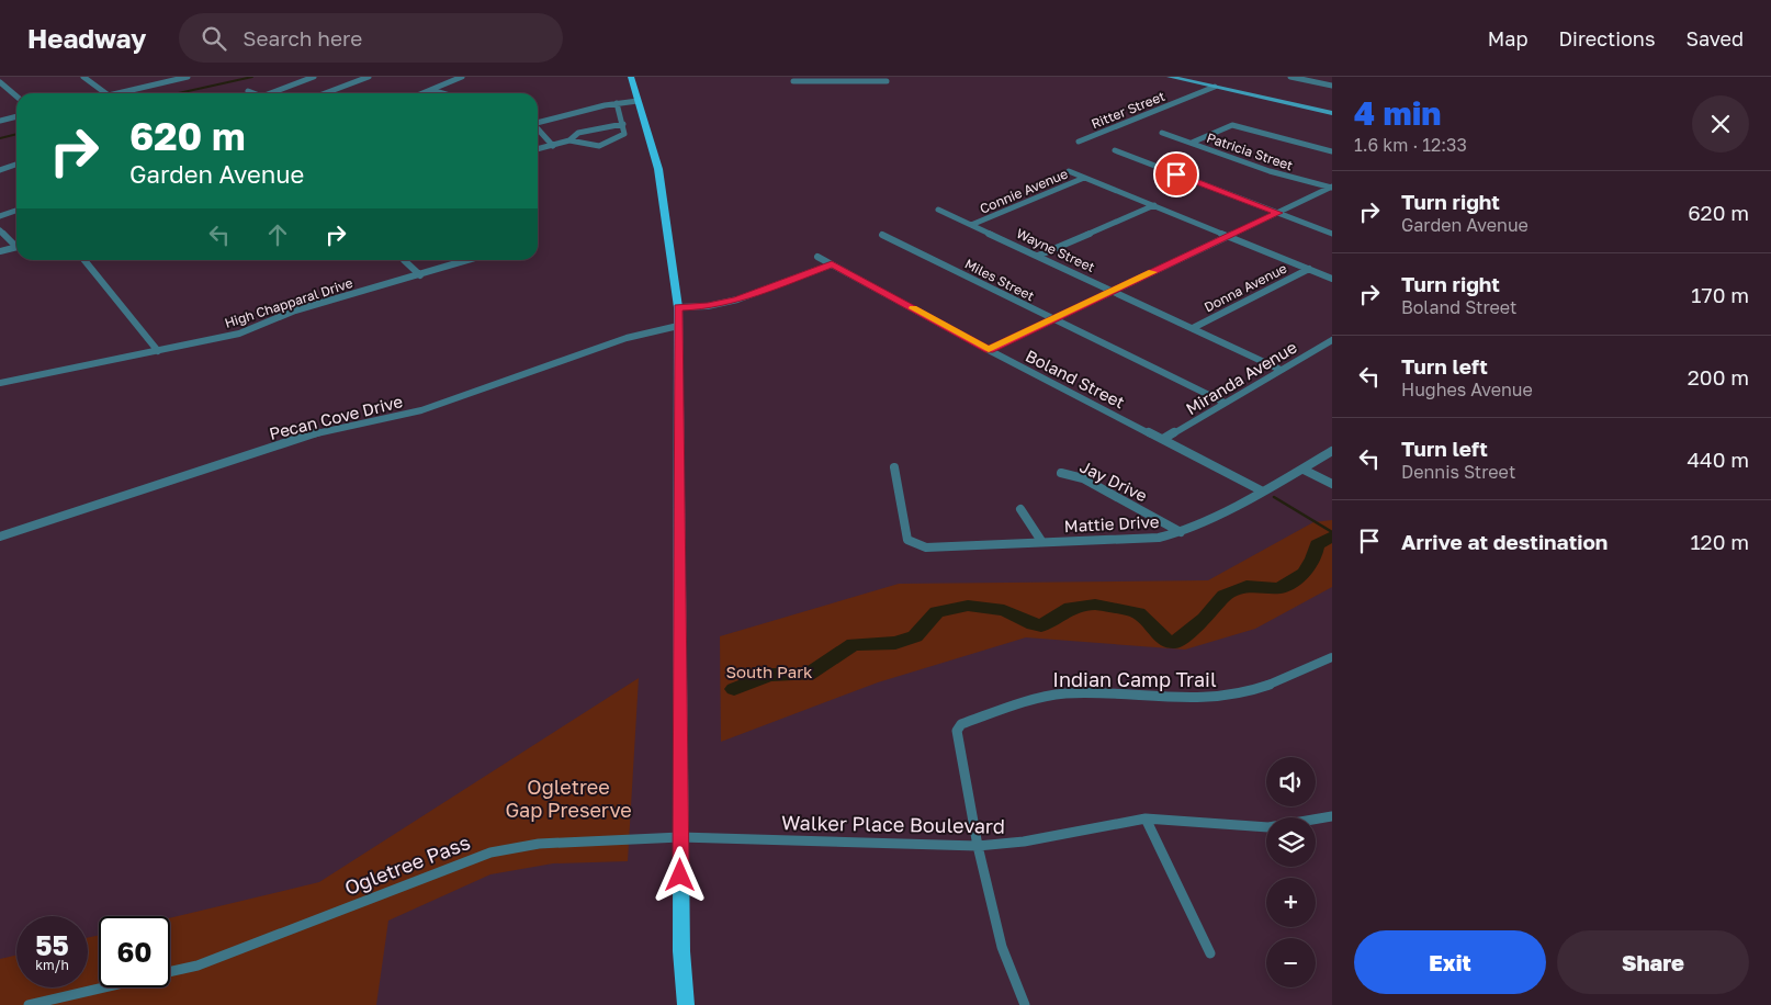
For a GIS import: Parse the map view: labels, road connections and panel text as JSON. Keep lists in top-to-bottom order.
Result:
{
  "streets": {
    "street": [
      "Ritter Street",
      "Patricia Street",
      "Connie Avenue",
      "Wayne Street",
      "Miles Street",
      "Donna Avenue",
      "High Chapparal Drive",
      "Miranda Avenue",
      "Boland Street",
      "Pecan Cove Drive",
      "Jay Drive",
      "Mattie Drive",
      "Indian Camp Trail",
      "Walker Place Boulevard",
      "Ogletree Pass"
    ]
  },
  "crossings": [
    ["Connie Avenue", "Wayne Street"],
    ["Wayne Street", "Donna Avenue"],
    ["Wayne Street", "Miranda Avenue"],
    ["Miles Street", "Miranda Avenue"],
    ["Miranda Avenue", "Boland Street"],
    ["Boland Street", "Mattie Drive"],
    ["Jay Drive", "Mattie Drive"],
    ["Indian Camp Trail", "Walker Place Boulevard"],
    ["Walker Place Boulevard", "Ogletree Pass"]
  ],
  "parks": ["South Park", "Ogletree Gap Preserve"],
  "page": {
    "header": "Headway",
    "search": "Search here",
    "nav": ["Map", "Directions", "Saved"],
    "heading": ["4 min", "1.6 km · 12:33"],
    "turn": ["620 m", "Garden Avenue"],
    "list": [
      {
        "name": "Turn right",
        "note": "Garden Avenue",
        "value": "620 m"
      },
      {
        "name": "Turn right",
        "note": "Boland Street",
        "value": "170 m"
      },
      {
        "name": "Turn left",
        "note": "Hughes Avenue",
        "value": "200 m"
      },
      {
        "name": "Turn left",
        "note": "Dennis Street",
        "value": "440 m"
      },
      {
        "name": "Arrive at destination",
        "value": "120 m"
      }
    ],
    "map_buttons": ["+", "−"],
    "speed": "55 km/h",
    "limit": "60",
    "buttons": ["Exit", "Share"]
  }
}
